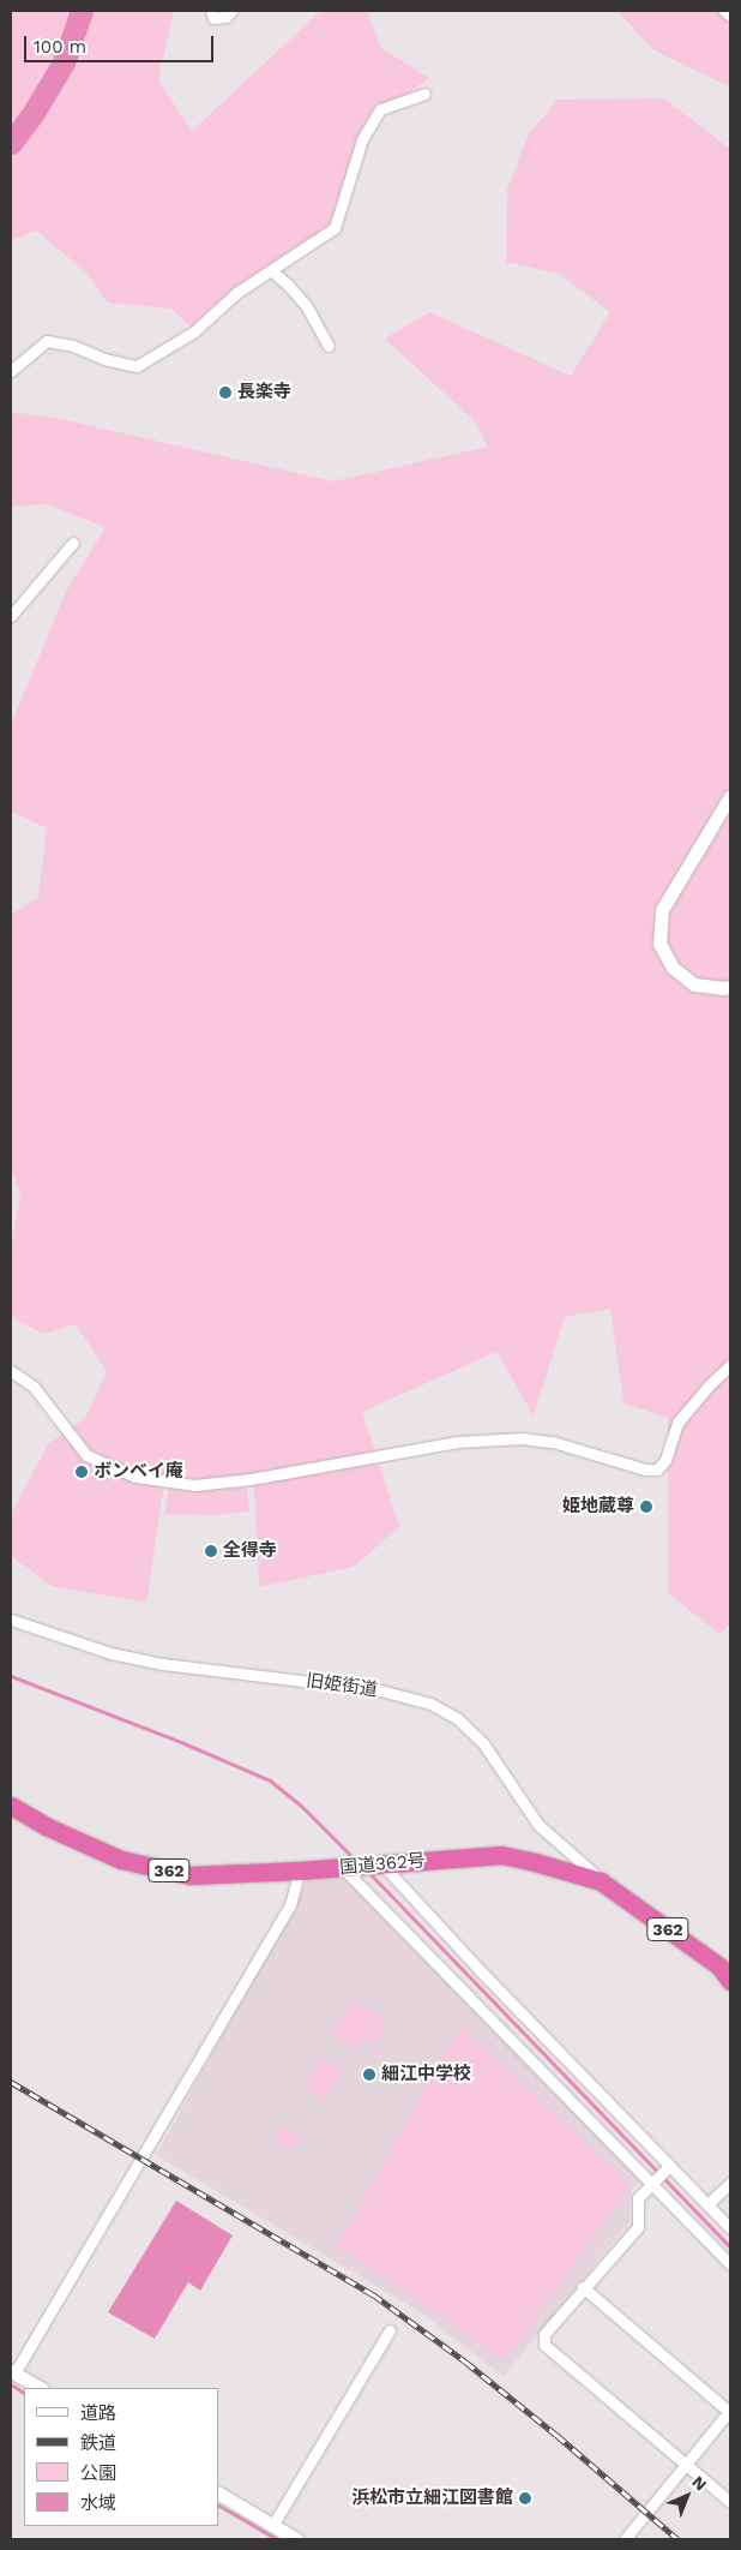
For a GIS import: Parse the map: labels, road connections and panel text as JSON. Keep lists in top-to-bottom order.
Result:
{
  "streets": {
    "highway": ["国道362号", "362"],
    "street": ["旧姫街道"]
  },
  "crossings": [
    ["旧姫街道", "国道362号"]
  ],
  "places": [
    "長楽寺",
    "ボンベイ庵",
    "姫地蔵尊",
    "全得寺",
    "細江中学校",
    "浜松市立細江図書館"
  ],
  "legend": [
    "道路",
    "鉄道",
    "公園",
    "水域"
  ],
  "scale_bar": "100 m",
  "north": "top right"
}
